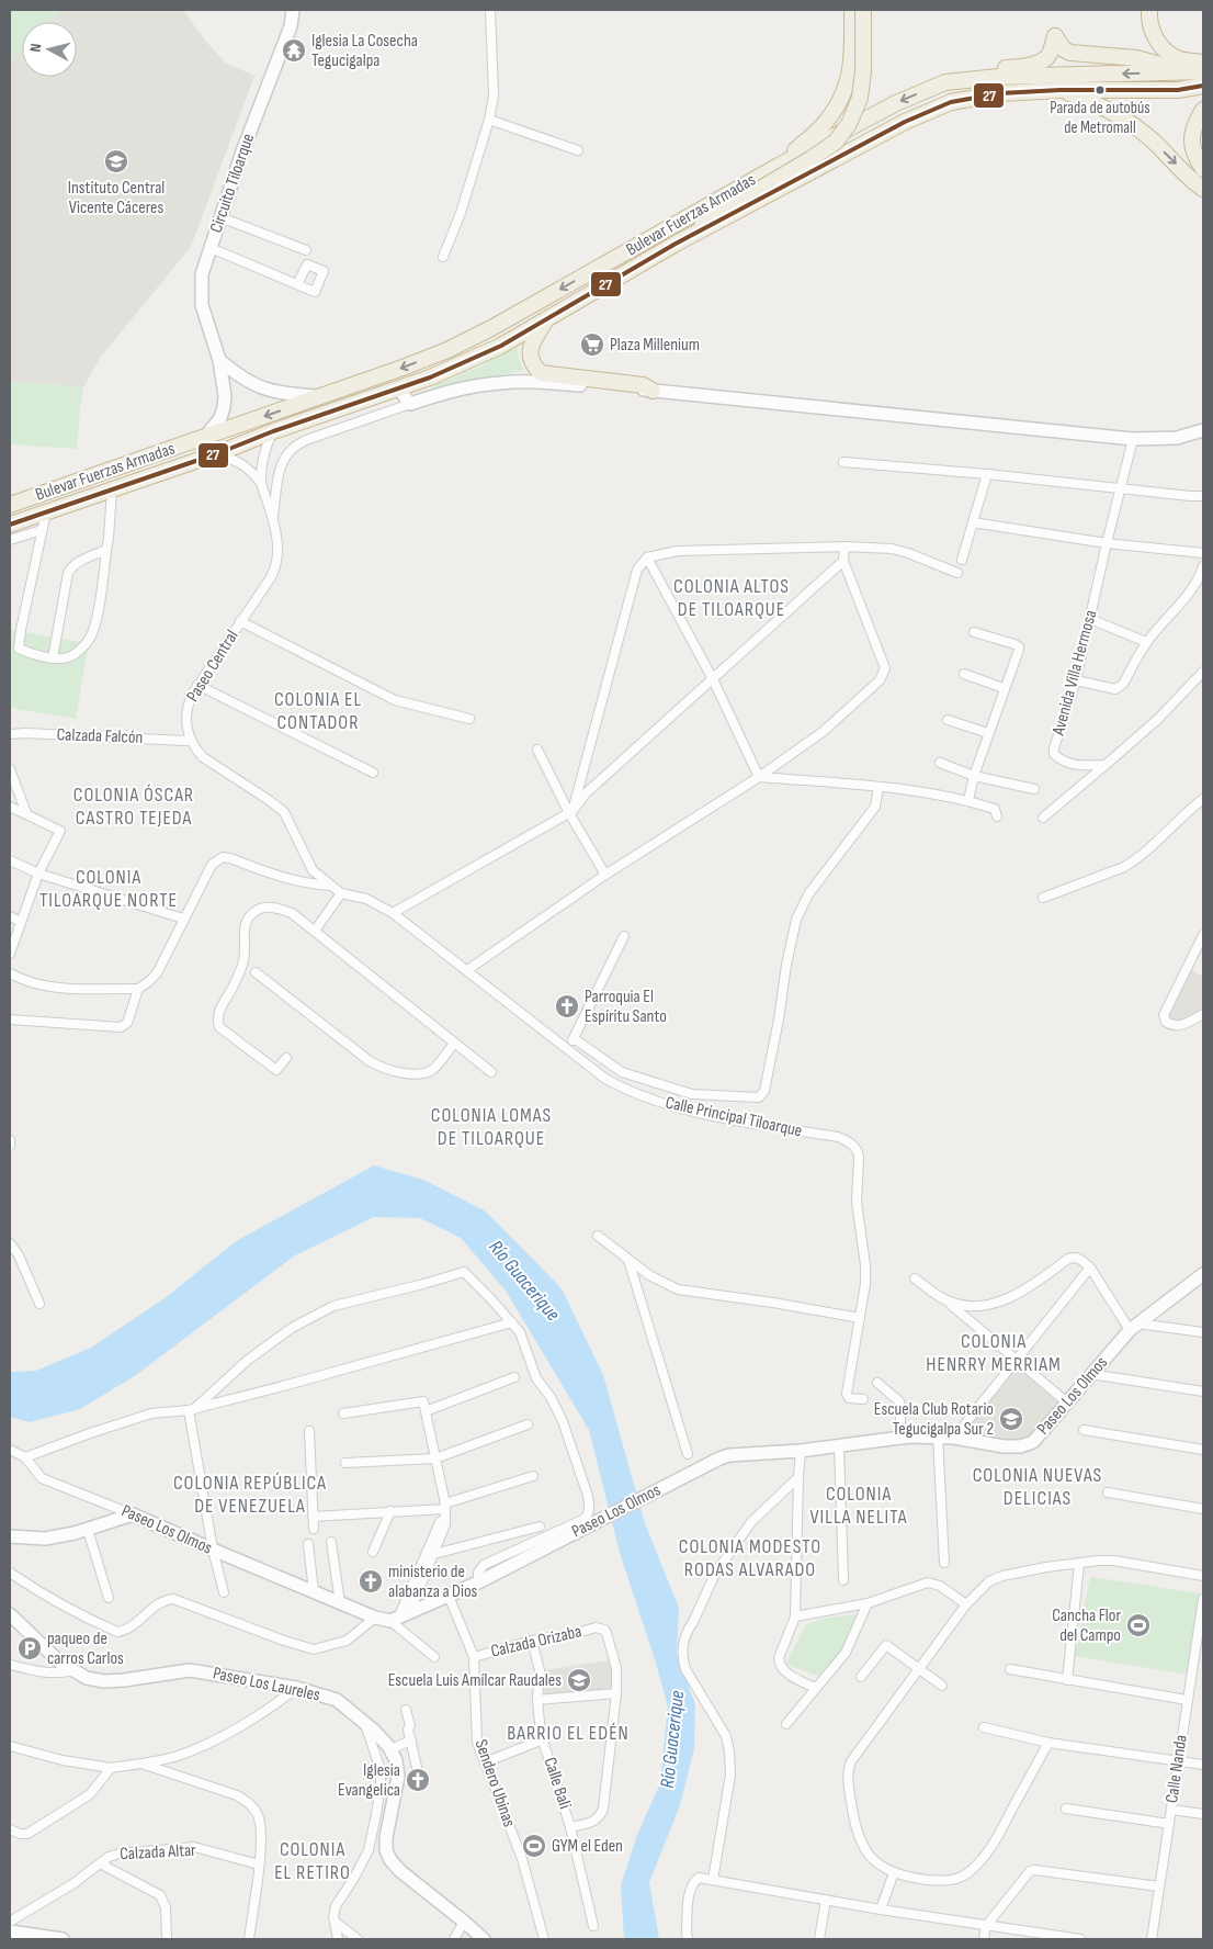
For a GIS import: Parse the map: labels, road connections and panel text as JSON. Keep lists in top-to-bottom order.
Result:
{
  "streets": {
    "highway": ["Bulevar Fuerzas Armadas"],
    "street": [
      "Circuito Tiloarque",
      "Paseo Central",
      "Avenida Villa Hermosa",
      "Calzada Falcón",
      "Calle Principal Tiloarque",
      "Paseo Los Olmos",
      "Calzada Orizaba",
      "Paseo Los Laureles",
      "Calle Nanda",
      "Sendero Ubinas",
      "Calle Bali",
      "Calzada Altar"
    ]
  },
  "crossings": [
    ["Circuito Tiloarque", "Bulevar Fuerzas Armadas"],
    ["Bulevar Fuerzas Armadas", "Paseo Central"],
    ["Paseo Central", "Calzada Falcón"],
    ["Paseo Los Olmos", "Sendero Ubinas"],
    ["Calzada Orizaba", "Sendero Ubinas"],
    ["Calzada Orizaba", "Calle Bali"]
  ],
  "districts": [
    "COLONIA ALTOS DE TILOARQUE",
    "COLONIA EL CONTADOR",
    "COLONIA ÓSCAR CASTRO TEJEDA",
    "COLONIA TILOARQUE NORTE",
    "COLONIA LOMAS DE TILOARQUE",
    "COLONIA HENRRY MERRIAM",
    "COLONIA NUEVAS DELICIAS",
    "COLONIA REPÚBLICA DE VENEZUELA",
    "COLONIA VILLA NELITA",
    "COLONIA MODESTO RODAS ALVARADO",
    "BARRIO EL EDÉN",
    "COLONIA EL RETIRO"
  ],
  "water": ["Río Guacerique"],
  "places": {
    "temple": ["Iglesia La Cosecha Tegucigalpa"],
    "other": ["Parada de autobús de Metromall"],
    "school or university": ["Instituto Central Vicente Cáceres", "Escuela Club Rotario Tegucigalpa Sur 2", "Escuela Luis Amílcar Raudales"],
    "supermarket": ["Plaza Millenium"],
    "church": ["Parroquia El Espíritu Santo", "ministerio de alabanza a Dios", "Iglesia Evangelica"],
    "sports": ["Cancha Flor del Campo", "GYM el Eden"],
    "parking": ["paqueo de carros Carlos"]
  },
  "lines": ["transit line 27"],
  "north": "left"
}
